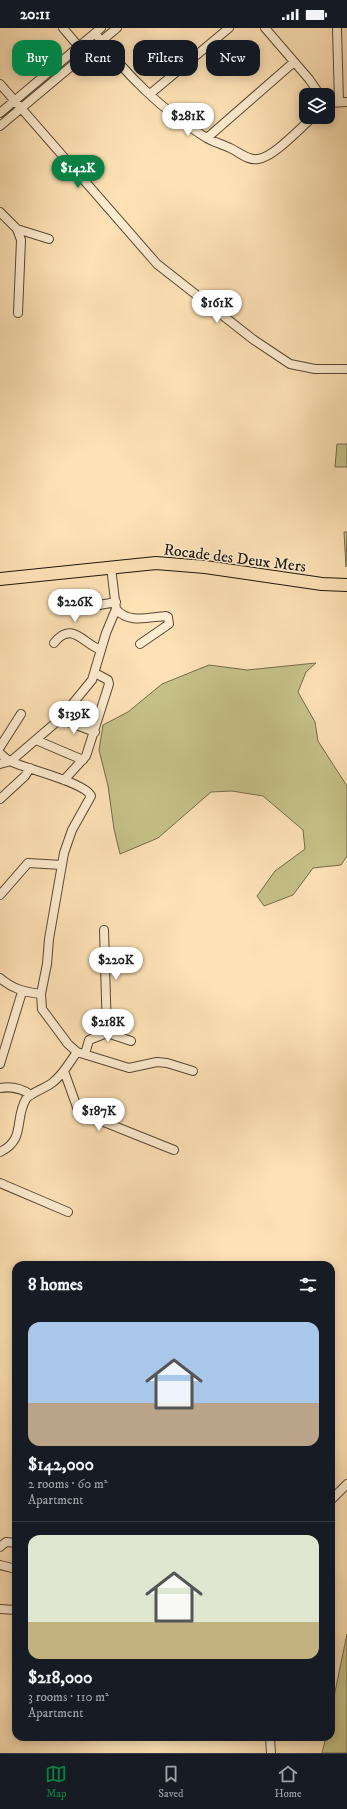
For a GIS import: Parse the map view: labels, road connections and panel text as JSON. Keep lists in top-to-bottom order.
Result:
{
  "streets": {
    "highway": ["Rocade des Deux Mers"]
  },
  "page": {
    "status": "20:11",
    "chip": [
      "Buy",
      "Rent",
      "Filters",
      "New"
    ],
    "price": [
      "$281K",
      "$142K",
      "$161K",
      "$226K",
      "$139K",
      "$220K",
      "$218K",
      "$187K"
    ],
    "heading": "8 homes",
    "list": [
      {
        "name": "$142,000",
        "note": "2 rooms · 60 m² · Apartment"
      },
      {
        "name": "$218,000",
        "note": "3 rooms · 110 m² · Apartment"
      }
    ],
    "tabs": ["Map", "Saved", "Home"]
  }
}
